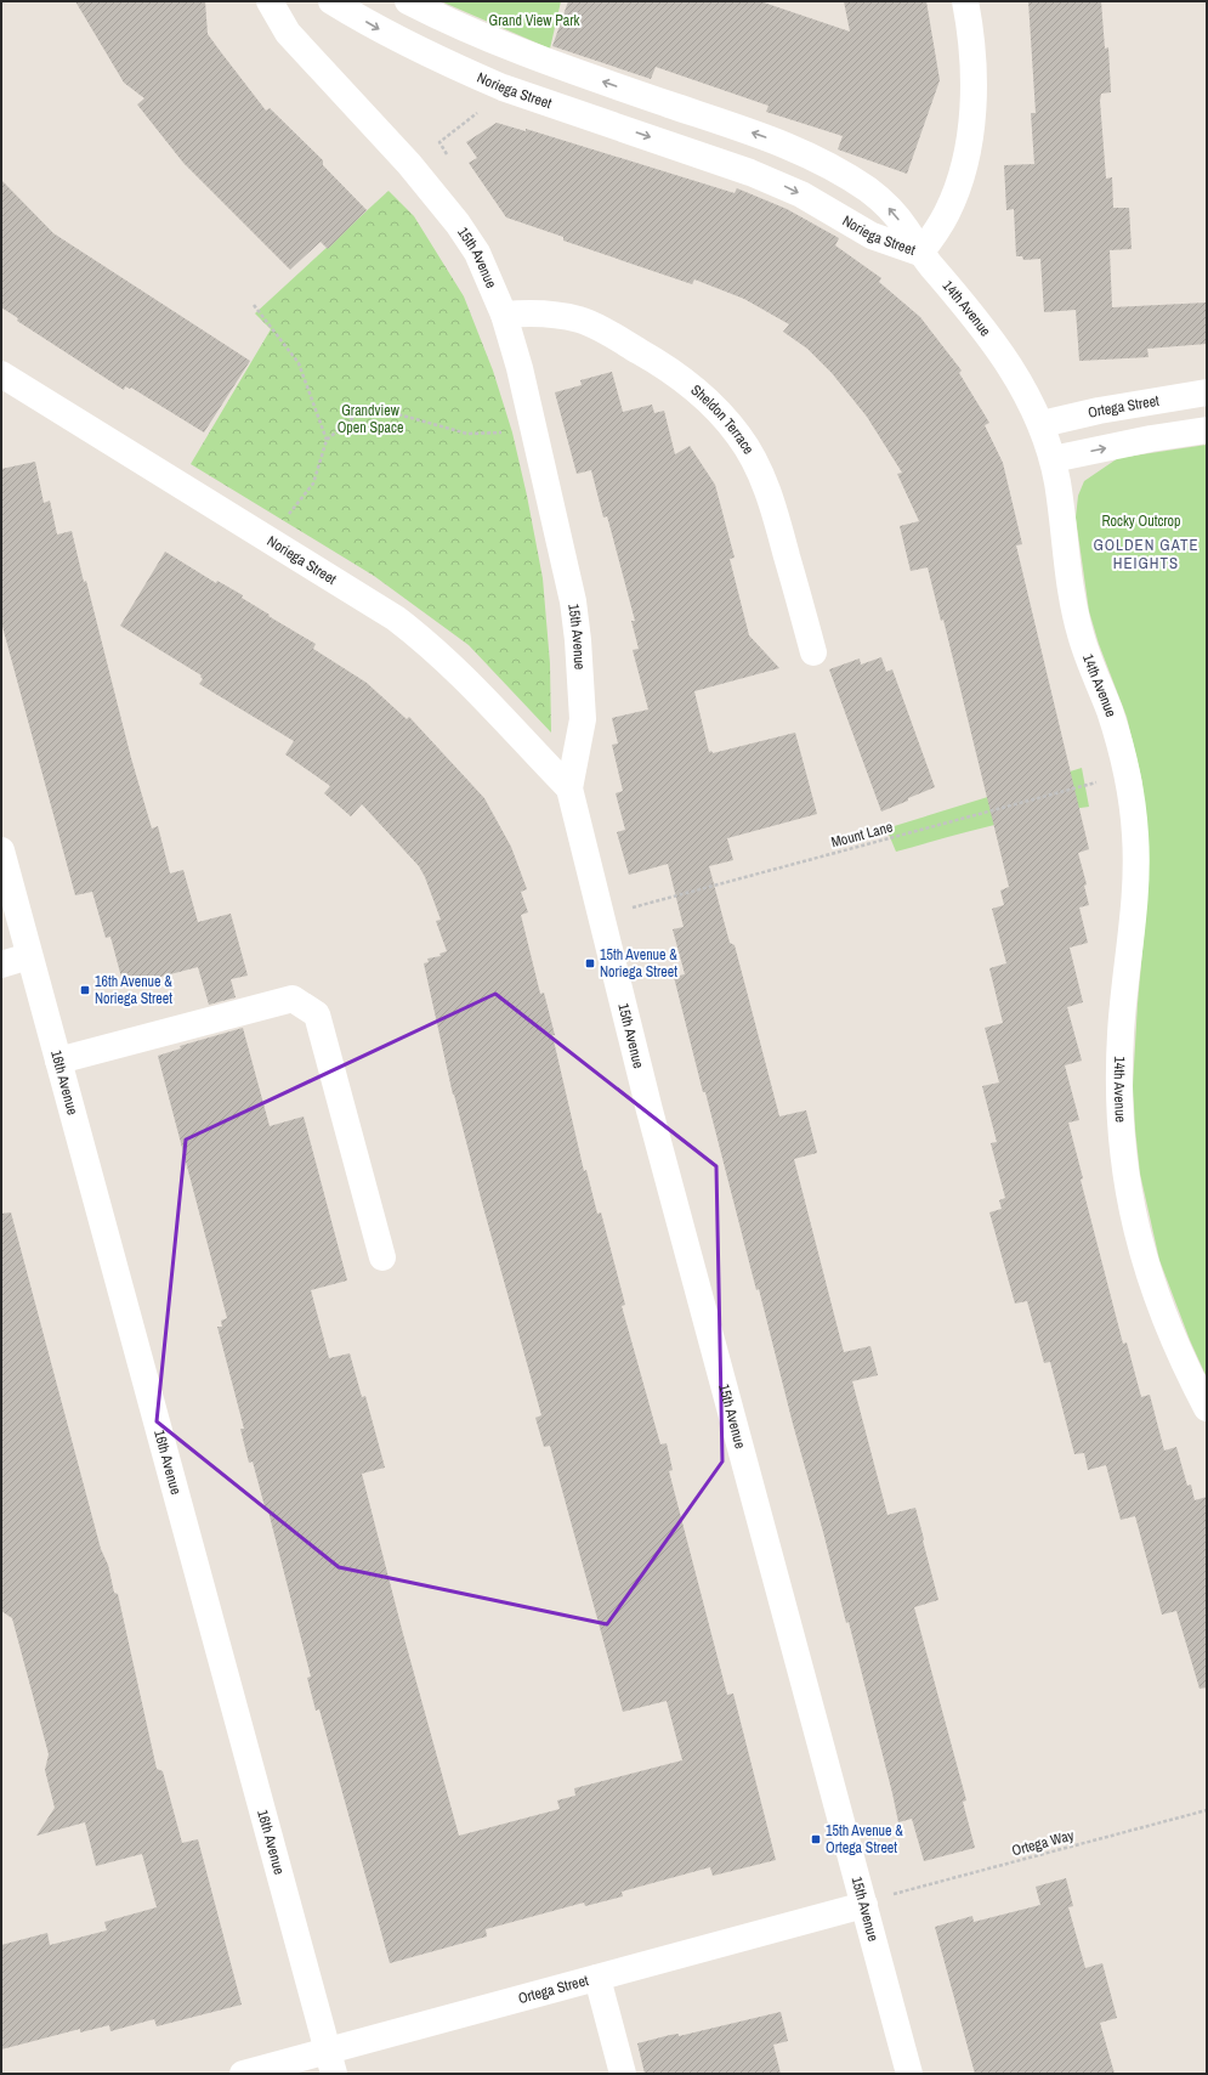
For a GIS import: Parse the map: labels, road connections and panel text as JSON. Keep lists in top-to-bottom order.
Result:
{
  "streets": {
    "street": [
      "Noriega Street",
      "15th Avenue",
      "14th Avenue",
      "Ortega Street",
      "Sheldon Terrace",
      "16th Avenue"
    ],
    "path": ["Mount Lane", "Ortega Way"]
  },
  "crossings": [
    ["Noriega Street", "15th Avenue"],
    ["Noriega Street", "14th Avenue"],
    ["15th Avenue", "Ortega Street"],
    ["15th Avenue", "Sheldon Terrace"],
    ["15th Avenue", "Mount Lane"],
    ["15th Avenue", "Ortega Way"],
    ["14th Avenue", "Ortega Street"],
    ["14th Avenue", "Mount Lane"],
    ["Ortega Street", "16th Avenue"],
    ["Ortega Street", "Ortega Way"]
  ],
  "districts": ["GOLDEN GATE HEIGHTS"],
  "parks": ["Grand View Park", "Grandview Open Space", "Rocky Outcrop"],
  "places": {
    "transit": ["15th Avenue & Noriega Street", "16th Avenue & Noriega Street", "15th Avenue & Ortega Street"]
  }
}
